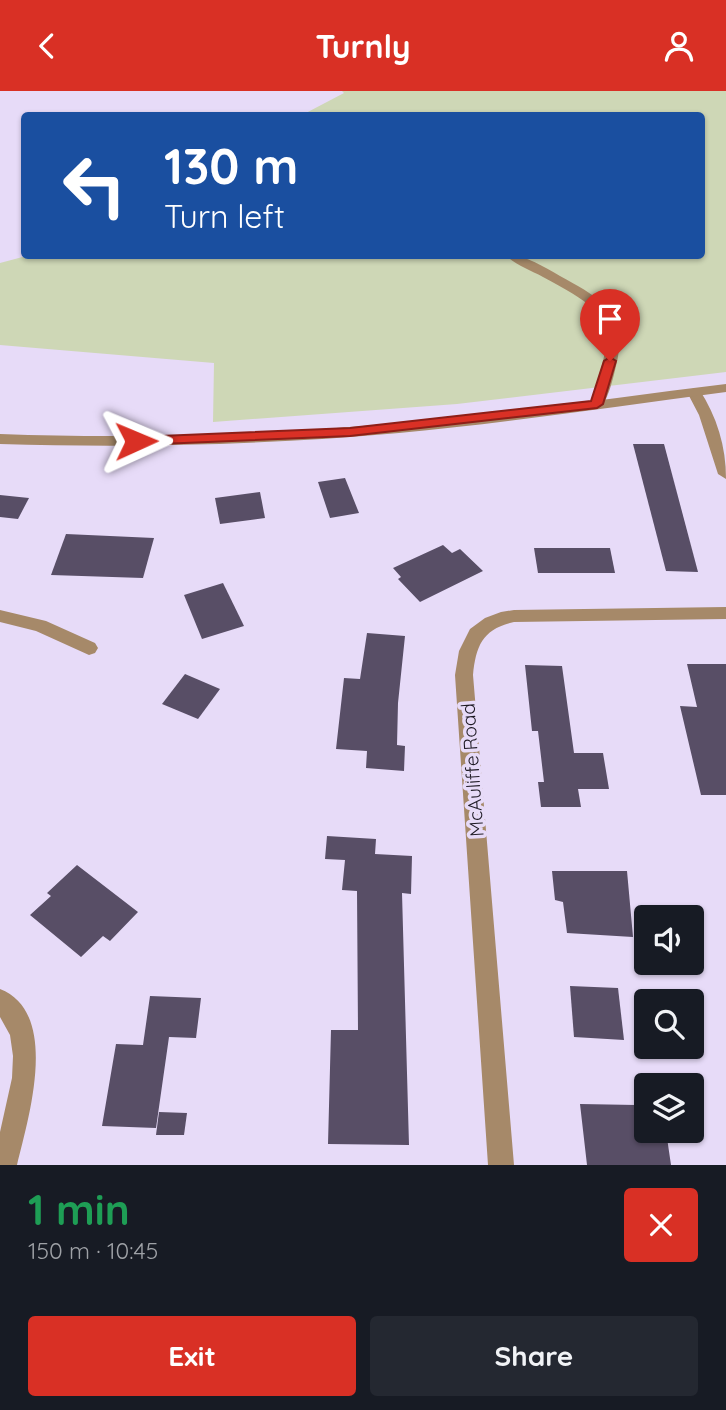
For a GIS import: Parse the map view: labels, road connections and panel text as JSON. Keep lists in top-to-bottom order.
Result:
{
  "streets": {
    "street": ["McAuliffe Road"]
  },
  "page": {
    "header": "Turnly",
    "turn": ["130 m", "Turn left"],
    "heading": ["1 min", "150 m · 10:45"],
    "buttons": ["Exit", "Share"]
  }
}
